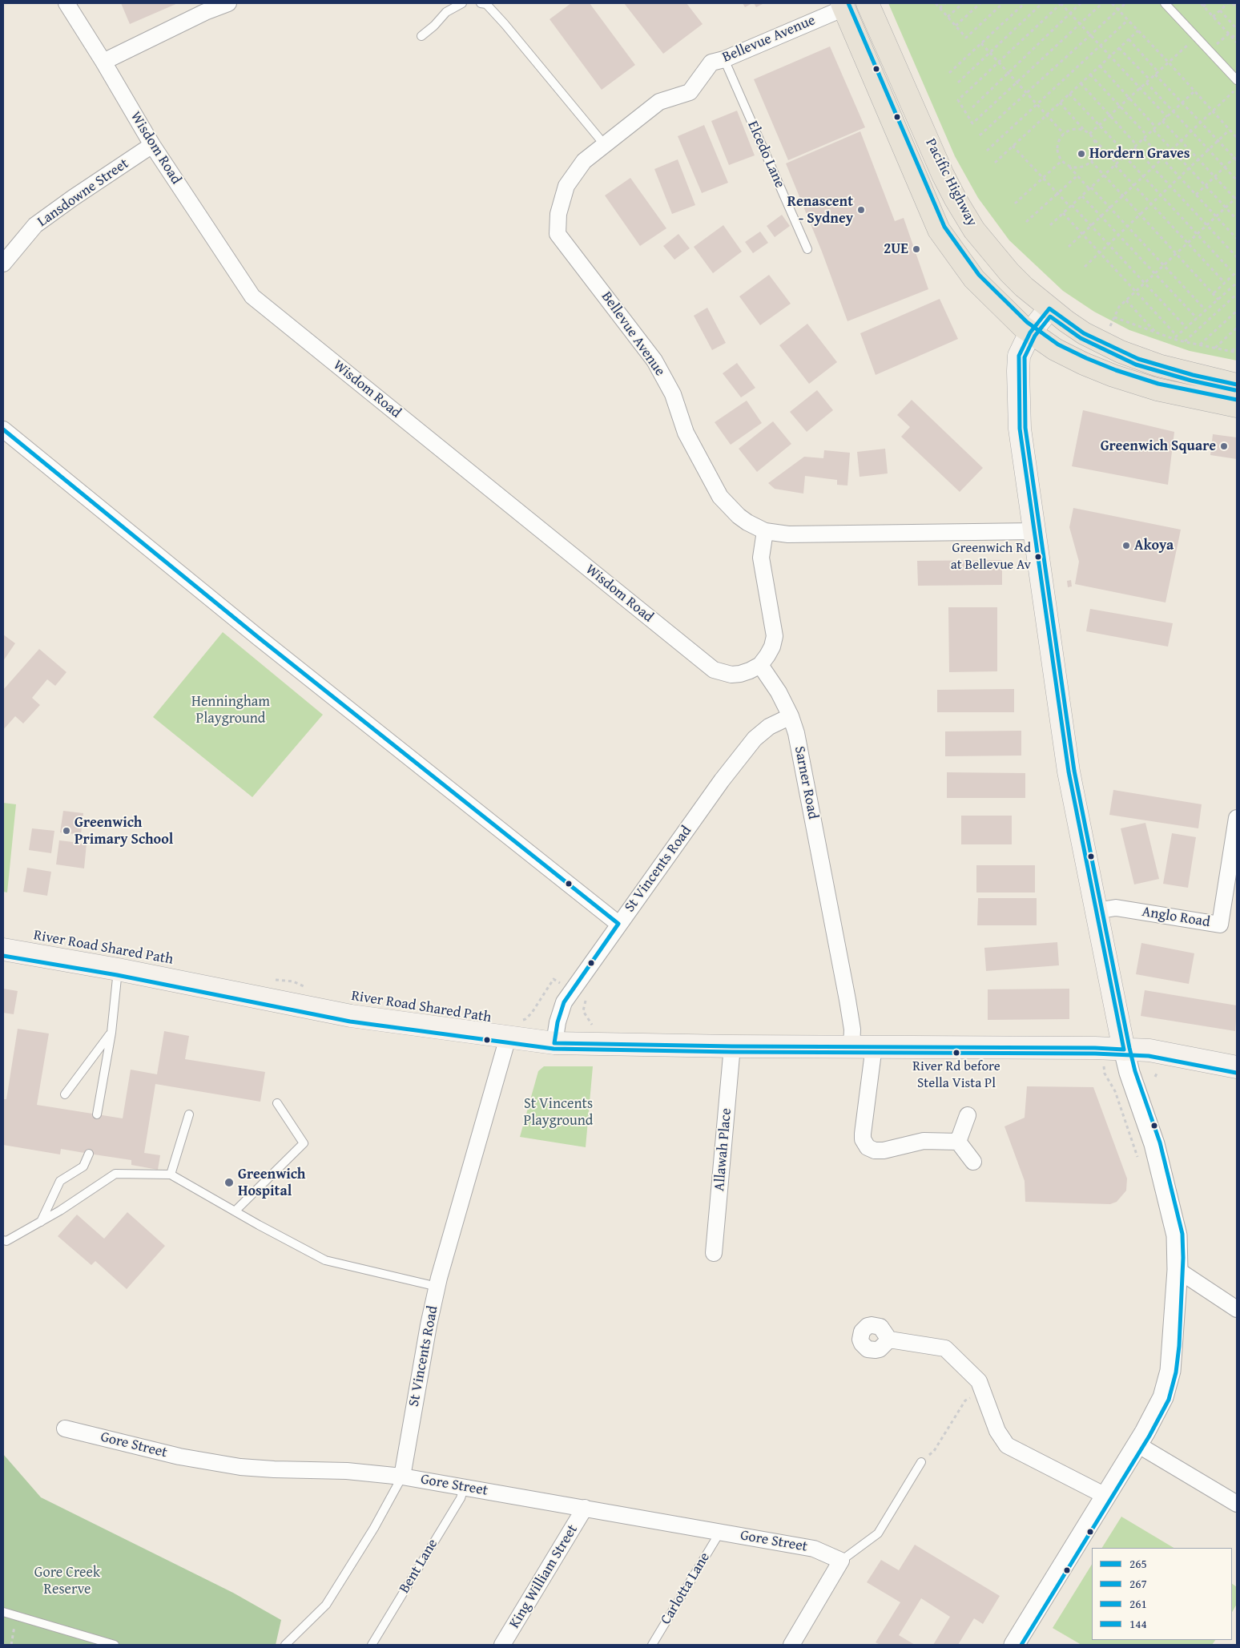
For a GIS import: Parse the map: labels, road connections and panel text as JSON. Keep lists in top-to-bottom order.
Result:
{
  "streets": {
    "main road": ["Pacific Highway"],
    "street": [
      "Bellevue Avenue",
      "Wisdom Road",
      "Lansdowne Street",
      "Sarner Road",
      "St Vincents Road",
      "Anglo Road",
      "Allawah Place",
      "Gore Street",
      "King William Street"
    ],
    "lane": ["Elcedo Lane", "Bent Lane", "Carlotta Lane"]
  },
  "crossings": [
    ["Bellevue Avenue", "Elcedo Lane"],
    ["Bellevue Avenue", "Pacific Highway"],
    ["Wisdom Road", "Lansdowne Street"],
    ["Wisdom Road", "Sarner Road"],
    ["Sarner Road", "St Vincents Road"],
    ["St Vincents Road", "Gore Street"],
    ["Gore Street", "Bent Lane"],
    ["Gore Street", "King William Street"],
    ["Gore Street", "Carlotta Lane"]
  ],
  "parks": ["Henningham Playground", "St Vincents Playground", "Gore Creek Reserve"],
  "places": [
    "Hordern Graves",
    "Renascent - Sydney",
    "2UE",
    "Greenwich Square",
    "Akoya",
    "Greenwich Rd at Bellevue Av",
    "Greenwich Primary School",
    "River Rd before Stella Vista Pl",
    "Greenwich Hospital"
  ],
  "lines": [
    "transit line 144",
    "transit line 265",
    "transit line 267",
    "transit line 261"
  ],
  "legend": [
    "265",
    "267",
    "261",
    "144"
  ]
}
